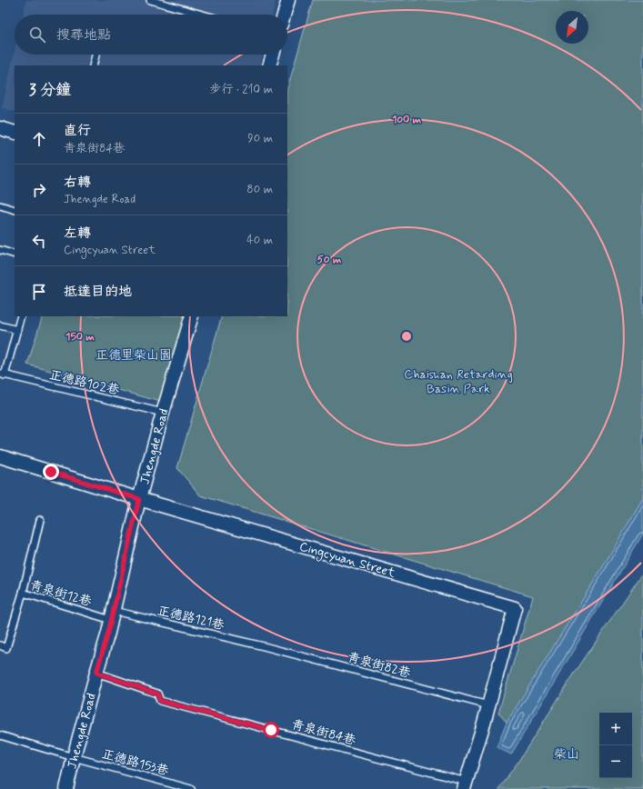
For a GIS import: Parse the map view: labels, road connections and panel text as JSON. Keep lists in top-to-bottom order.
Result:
{
  "streets": {
    "street": ["Jhengde Road", "Cingcyuan Street"],
    "lane": [
      "正德路102巷",
      "青泉街12巷",
      "正德路121巷",
      "青泉街82巷",
      "青泉街84巷",
      "正德路153巷"
    ]
  },
  "crossings": [
    ["正德路102巷", "Jhengde Road"],
    ["Jhengde Road", "Cingcyuan Street"],
    ["Jhengde Road", "青泉街12巷"],
    ["Jhengde Road", "正德路121巷"],
    ["Jhengde Road", "青泉街84巷"],
    ["Jhengde Road", "正德路153巷"],
    ["Cingcyuan Street", "青泉街82巷"],
    ["Cingcyuan Street", "青泉街84巷"],
    ["青泉街12巷", "正德路121巷"],
    ["正德路121巷", "青泉街82巷"]
  ],
  "parks": ["正德里柴山園", "Chaishan Retarding Basin Park", "柴山"],
  "north": "bottom left",
  "page": {
    "search": "搜尋地點",
    "heading": ["3 分鐘", "步行 · 210 m"],
    "list": [
      ["直行", "青泉街84巷", "90 m"],
      ["右轉", "Jhengde Road", "80 m"],
      ["左轉", "Cingcyuan Street", "40 m"],
      "抵達目的地"
    ],
    "map_buttons": ["+", "−"]
  },
  "rings": ["100 m", "50 m", "150 m"]
}
